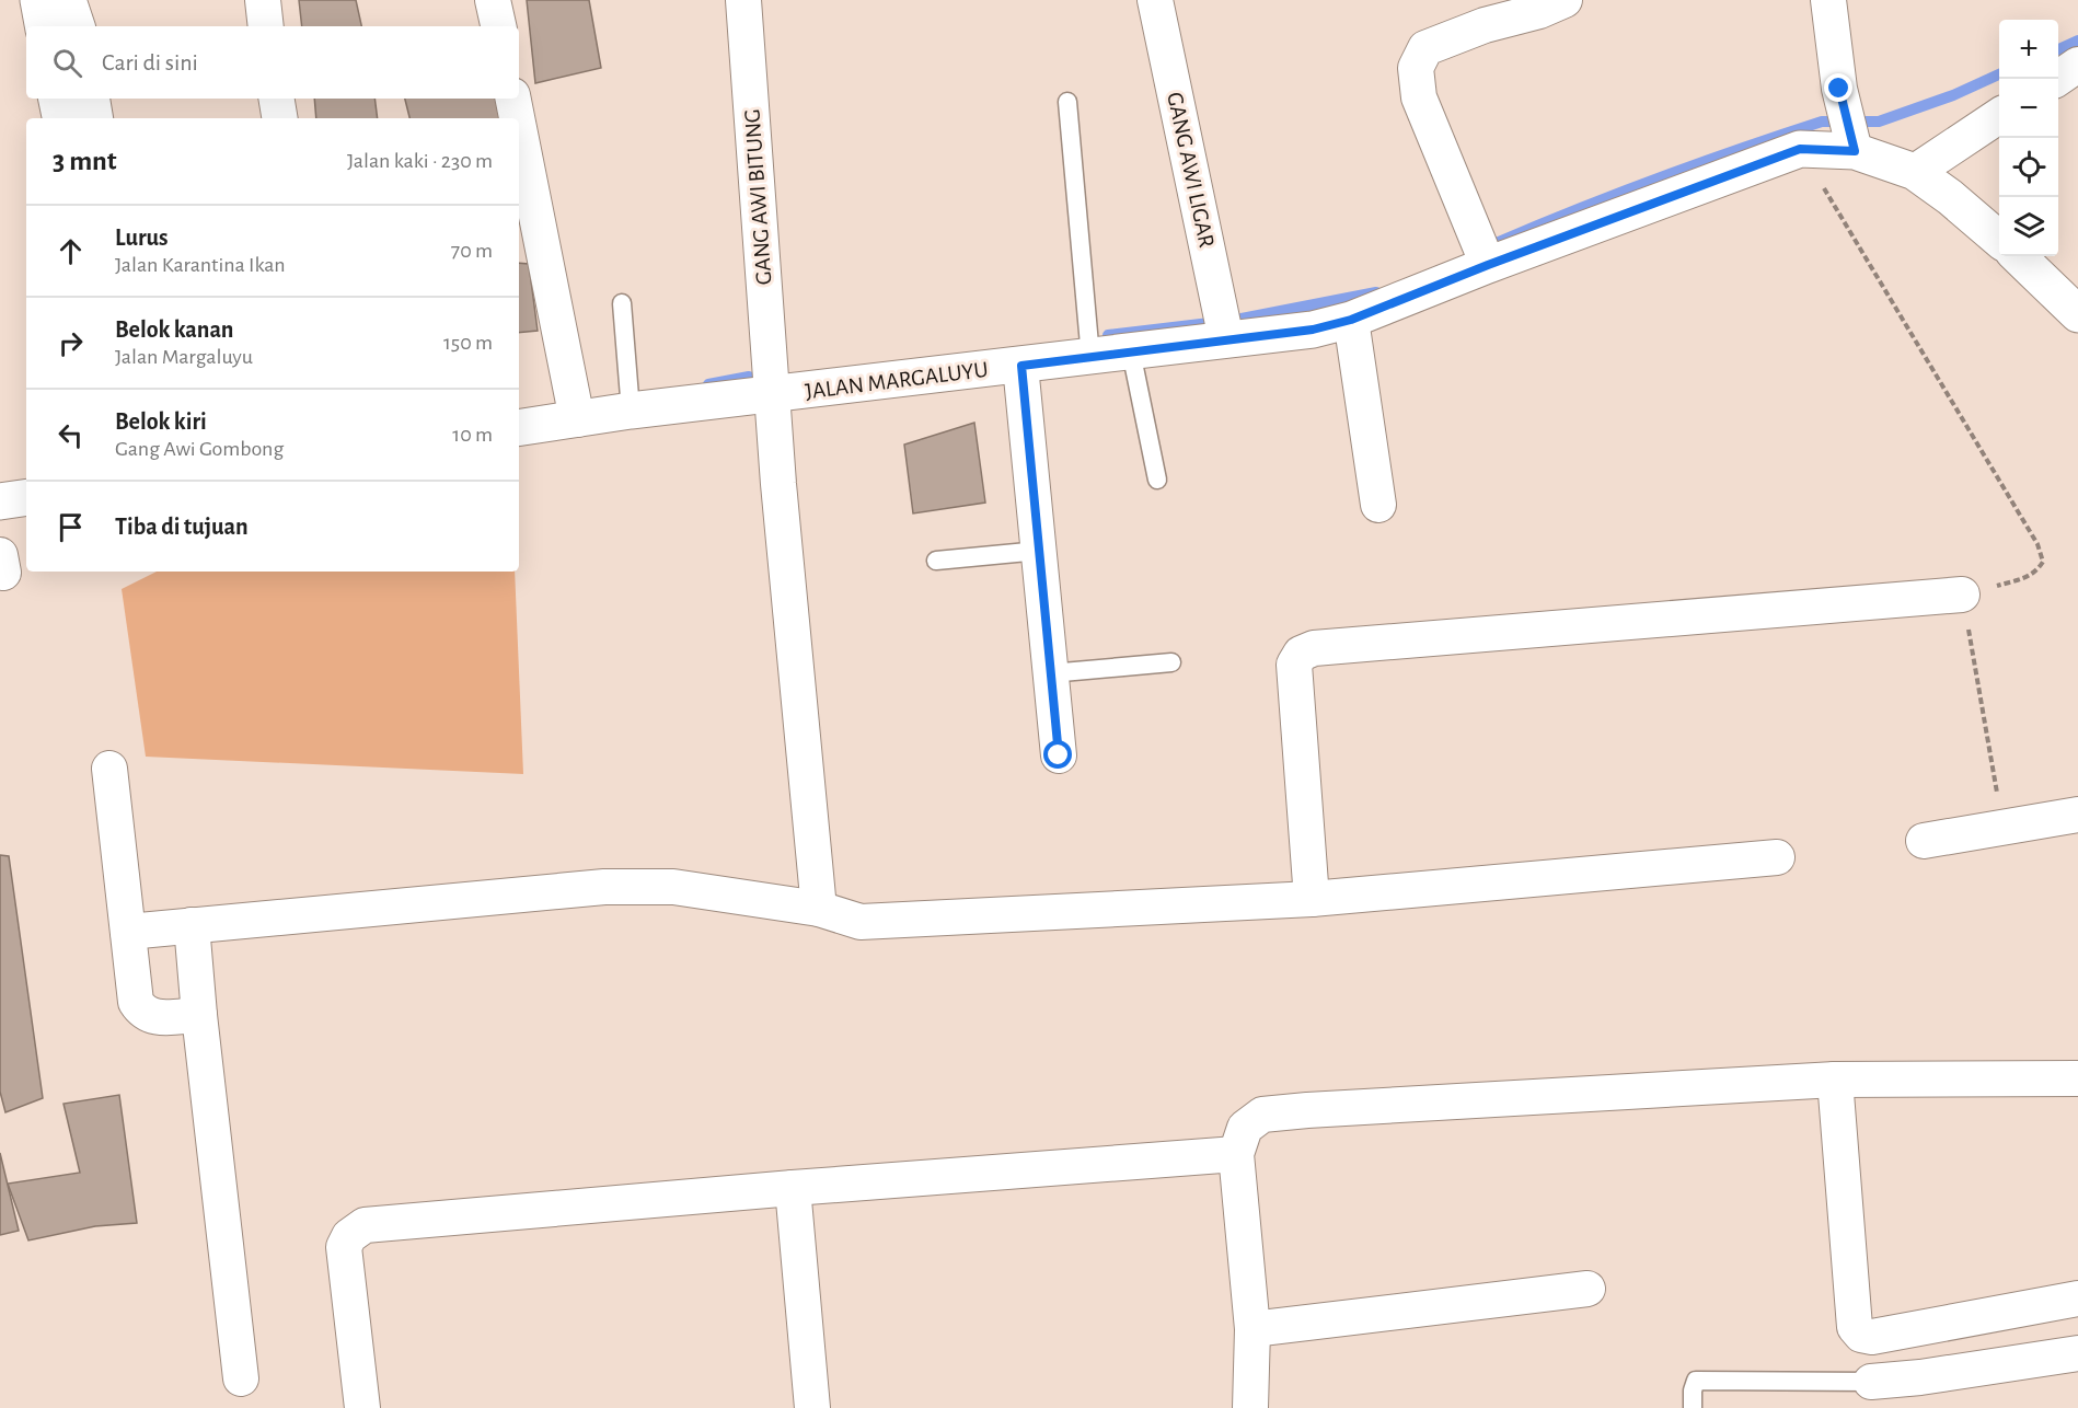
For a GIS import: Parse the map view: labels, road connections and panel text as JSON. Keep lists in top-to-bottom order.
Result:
{
  "streets": {
    "main road": ["JALAN MARGALUYU"],
    "street": ["GANG AWI LIGAR", "GANG AWI BITUNG"]
  },
  "crossings": [
    ["GANG AWI LIGAR", "JALAN MARGALUYU"],
    ["GANG AWI BITUNG", "JALAN MARGALUYU"]
  ],
  "page": {
    "map_buttons": ["+", "−"],
    "search": "Cari di sini",
    "heading": ["3 mnt", "Jalan kaki · 230 m"],
    "list": [
      ["Lurus", "Jalan Karantina Ikan", "70 m"],
      ["Belok kanan", "Jalan Margaluyu", "150 m"],
      ["Belok kiri", "Gang Awi Gombong", "10 m"],
      "Tiba di tujuan"
    ]
  }
}
